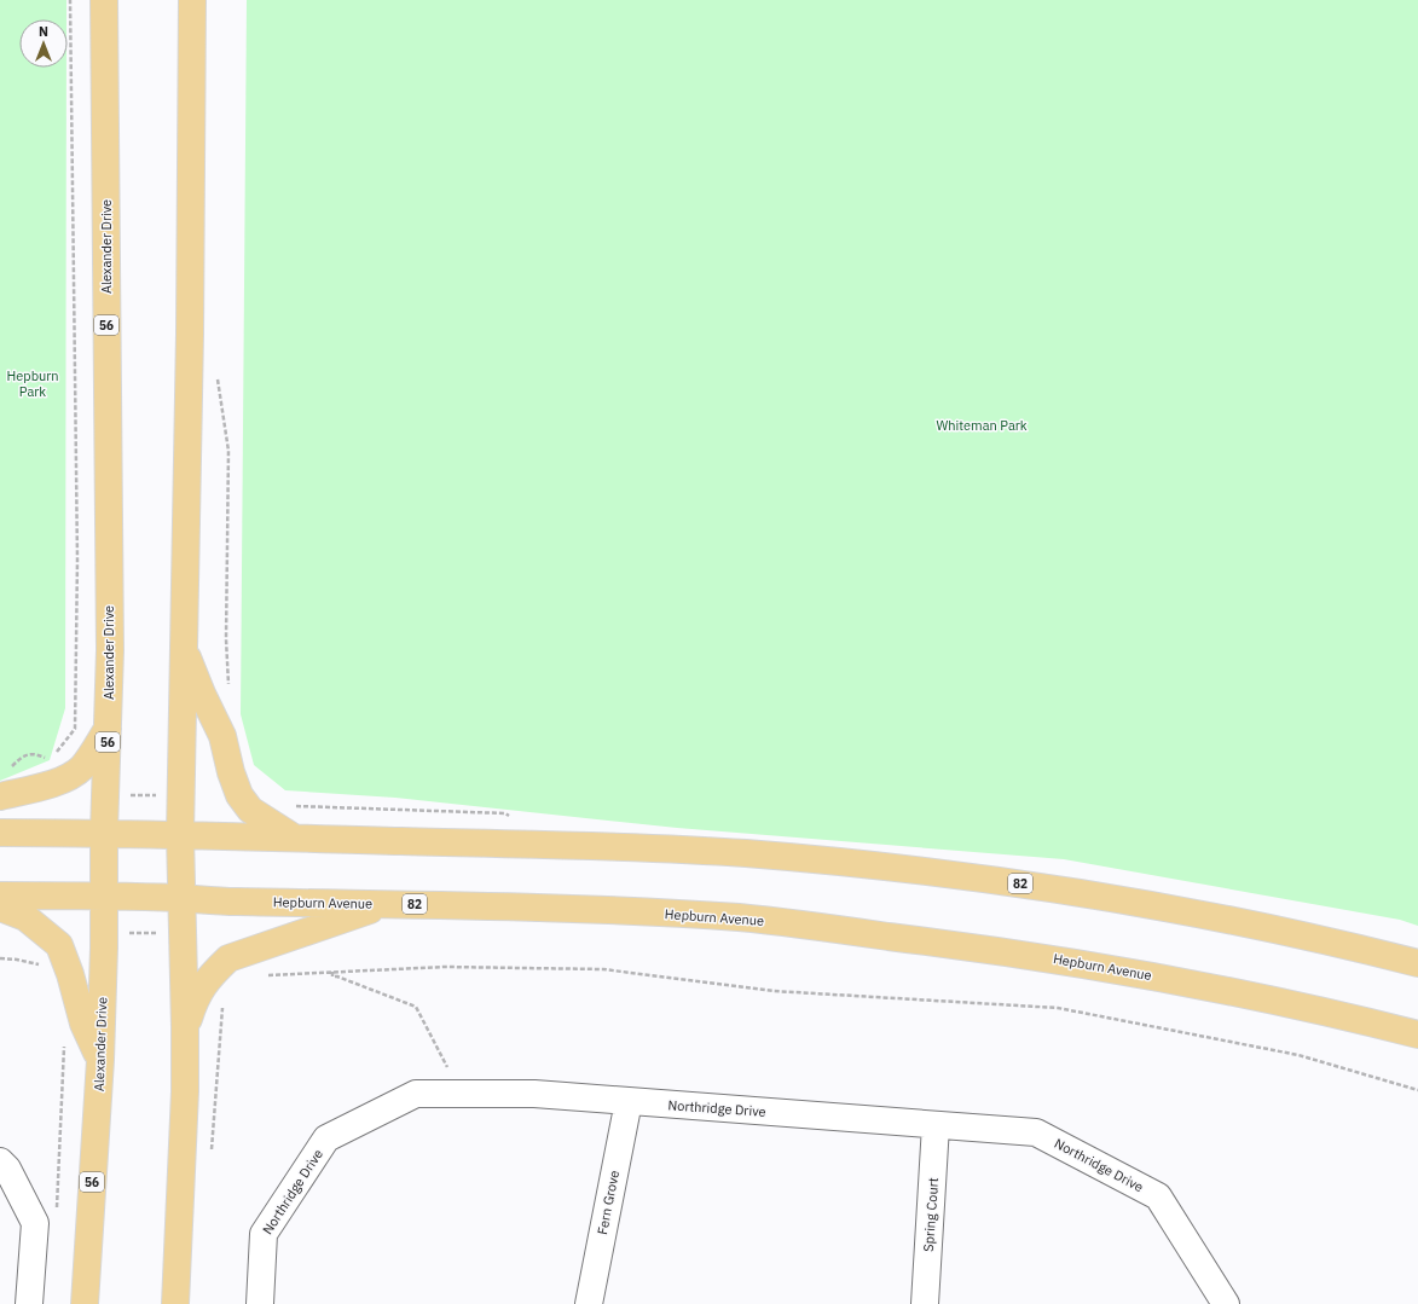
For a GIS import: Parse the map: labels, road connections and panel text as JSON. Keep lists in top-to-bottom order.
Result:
{
  "streets": {
    "main road": [
      "Alexander Drive",
      "56",
      "82",
      "Hepburn Avenue"
    ],
    "street": ["Northridge Drive", "Fern Grove", "Spring Court"]
  },
  "crossings": [
    ["Alexander Drive", "82"],
    ["Alexander Drive", "Hepburn Avenue"],
    ["Northridge Drive", "Fern Grove"],
    ["Northridge Drive", "Spring Court"]
  ],
  "parks": ["Hepburn Park", "Whiteman Park"],
  "north": "top"
}
